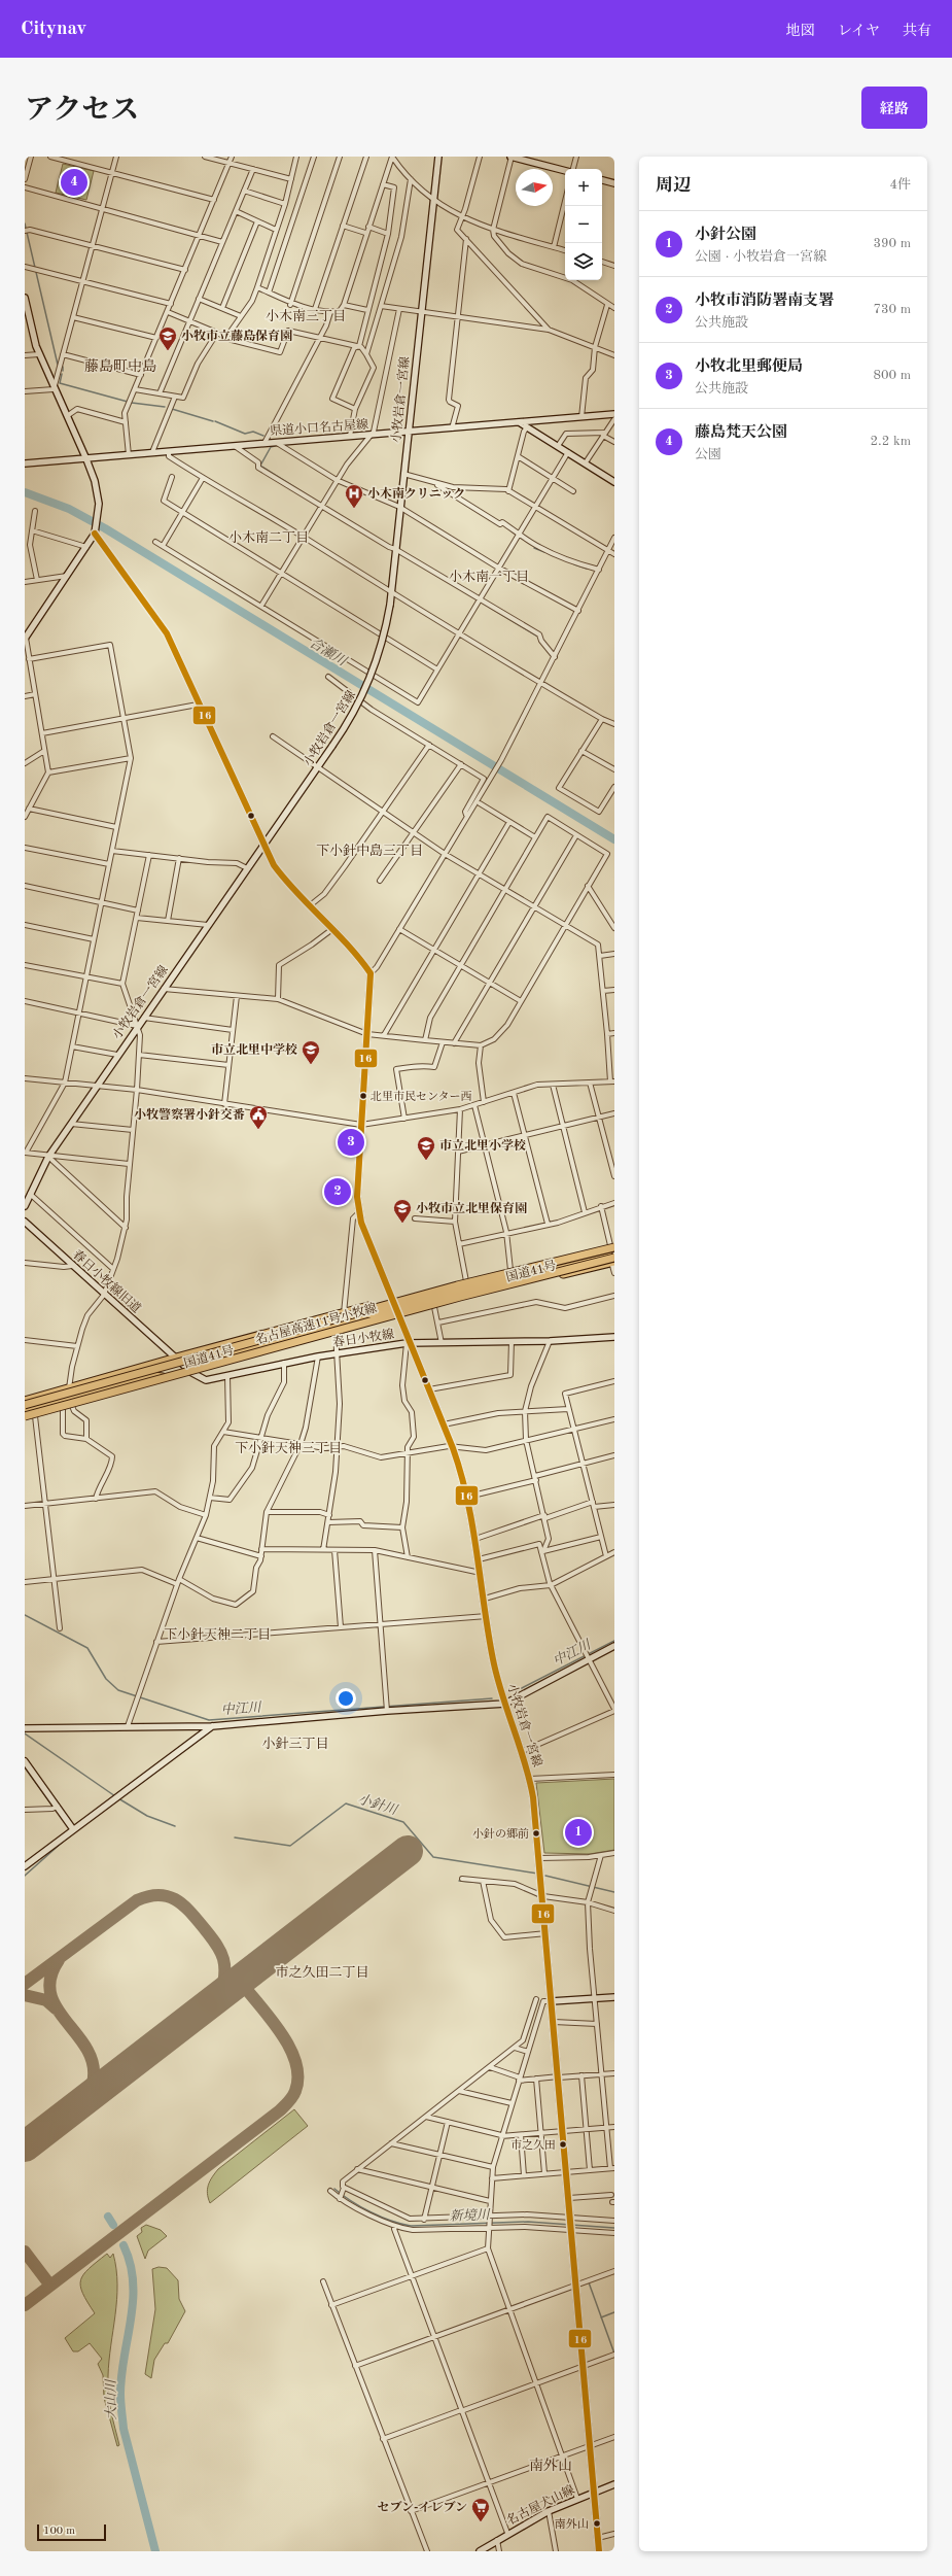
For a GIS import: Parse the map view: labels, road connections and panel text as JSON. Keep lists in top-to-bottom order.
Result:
{
  "streets": {
    "highway": ["国道41号", "名古屋高速11号小牧線"],
    "main road": [
      "小牧岩倉一宮線",
      "県道小口名古屋線",
      "春日小牧線旧道",
      "春日小牧線",
      "名古屋犬山線"
    ]
  },
  "crossings": [
    ["小牧岩倉一宮線", "県道小口名古屋線"],
    ["小牧岩倉一宮線", "国道41号"],
    ["小牧岩倉一宮線", "春日小牧線"],
    ["小牧岩倉一宮線", "名古屋犬山線"],
    ["国道41号", "春日小牧線旧道"],
    ["国道41号", "名古屋高速11号小牧線"],
    ["国道41号", "春日小牧線"]
  ],
  "districts": [
    "小木南三丁目",
    "藤島町中島",
    "小木南二丁目",
    "小木南一丁目",
    "下小針中島三丁目",
    "下小針天神三丁目",
    "下小針天神二丁目",
    "小針三丁目",
    "市之久田二丁目",
    "南外山"
  ],
  "water": [
    "合瀬川",
    "中江川",
    "小針川",
    "新境川",
    "大山川"
  ],
  "places": {
    "school or university": [
      "小牧市立藤島保育園",
      "市立北里中学校",
      "市立北里小学校",
      "小牧市立北里保育園"
    ],
    "hospital": ["小木南クリニック"],
    "other": [
      "北里市民センター西",
      "小針の郷前",
      "市之久田",
      "南外山"
    ],
    "public building": ["小牧警察署小針交番"],
    "supermarket": ["セブン-イレブン"]
  },
  "lines": ["transit line 16"],
  "scale_bar": "100 m",
  "north": "right",
  "page": {
    "header": "Citynav",
    "nav": ["地図", "レイヤ", "共有"],
    "title": "アクセス",
    "buttons": "経路",
    "heading": ["周辺", "4件"],
    "pins": [
      "4",
      "3",
      "2",
      "1"
    ],
    "map_buttons": ["+", "−"],
    "list": [
      {
        "mark": "1",
        "name": "小針公園",
        "note": "公園 · 小牧岩倉一宮線",
        "value": "390 m"
      },
      {
        "mark": "2",
        "name": "小牧市消防署南支署",
        "note": "公共施設",
        "value": "730 m"
      },
      {
        "mark": "3",
        "name": "小牧北里郵便局",
        "note": "公共施設",
        "value": "800 m"
      },
      {
        "mark": "4",
        "name": "藤島梵天公園",
        "note": "公園",
        "value": "2.2 km"
      }
    ],
    "scale": "100 m"
  }
}
